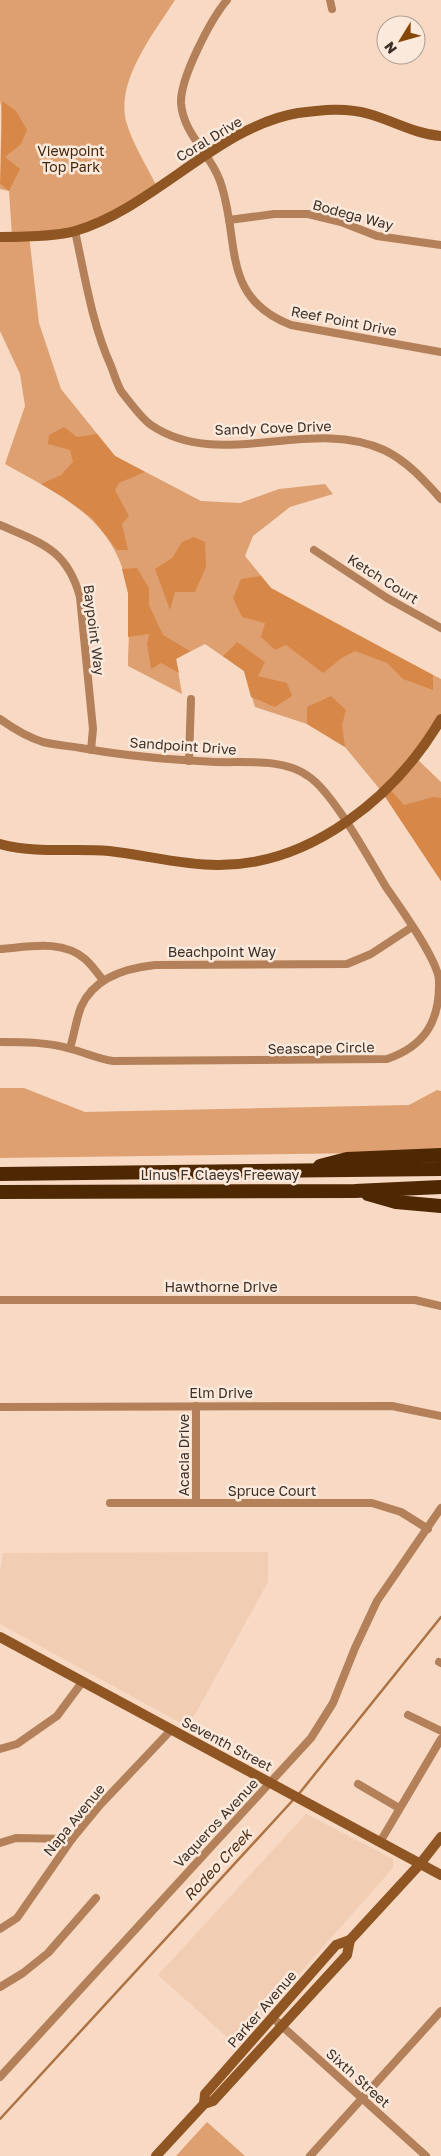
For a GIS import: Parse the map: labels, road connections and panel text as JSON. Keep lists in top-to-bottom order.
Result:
{
  "streets": {
    "highway": ["Linus F. Claeys Freeway"],
    "street": [
      "Coral Drive",
      "Bodega Way",
      "Reef Point Drive",
      "Sandy Cove Drive",
      "Ketch Court",
      "Baypoint Way",
      "Sandpoint Drive",
      "Beachpoint Way",
      "Seascape Circle",
      "Hawthorne Drive",
      "Elm Drive",
      "Acacia Drive",
      "Spruce Court",
      "Seventh Street",
      "Napa Avenue",
      "Vaqueros Avenue",
      "Parker Avenue",
      "Sixth Street"
    ]
  },
  "crossings": [
    ["Coral Drive", "Reef Point Drive"],
    ["Coral Drive", "Sandy Cove Drive"],
    ["Bodega Way", "Reef Point Drive"],
    ["Baypoint Way", "Sandpoint Drive"],
    ["Sandpoint Drive", "Seascape Circle"],
    ["Beachpoint Way", "Seascape Circle"],
    ["Elm Drive", "Acacia Drive"],
    ["Acacia Drive", "Spruce Court"],
    ["Spruce Court", "Vaqueros Avenue"],
    ["Seventh Street", "Napa Avenue"],
    ["Seventh Street", "Vaqueros Avenue"],
    ["Seventh Street", "Parker Avenue"],
    ["Parker Avenue", "Sixth Street"]
  ],
  "water": ["Rodeo Creek"],
  "parks": ["Viewpoint Top Park"],
  "north": "bottom left"
}
